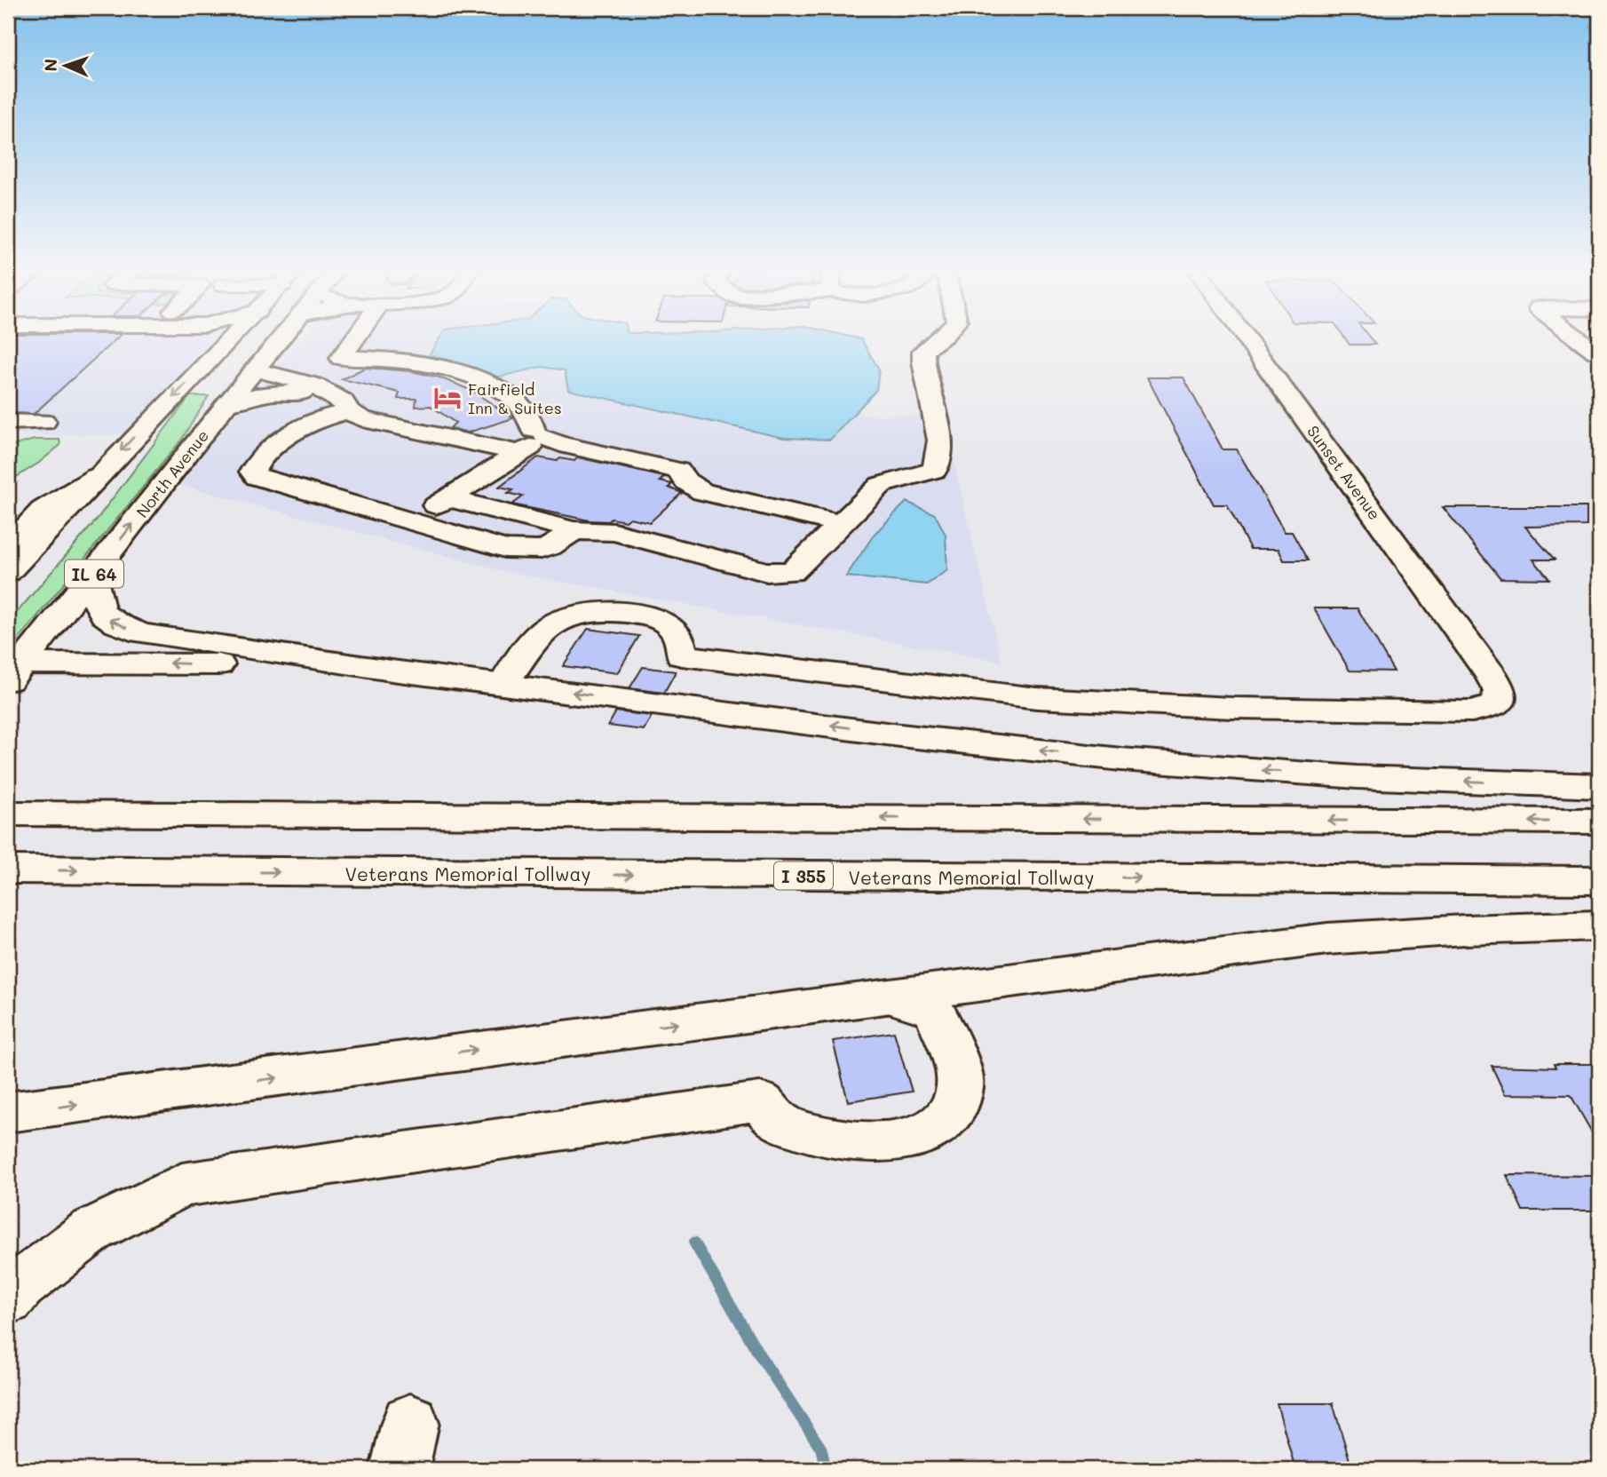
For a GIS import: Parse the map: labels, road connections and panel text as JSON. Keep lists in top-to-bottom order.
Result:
{
  "streets": {
    "main road": [
      "Sunset Avenue",
      "North Avenue",
      "IL 64",
      "Veterans Memorial Tollway",
      "I 355"
    ]
  },
  "places": {
    "hotel": ["Fairfield Inn & Suites"]
  },
  "north": "left"
}
